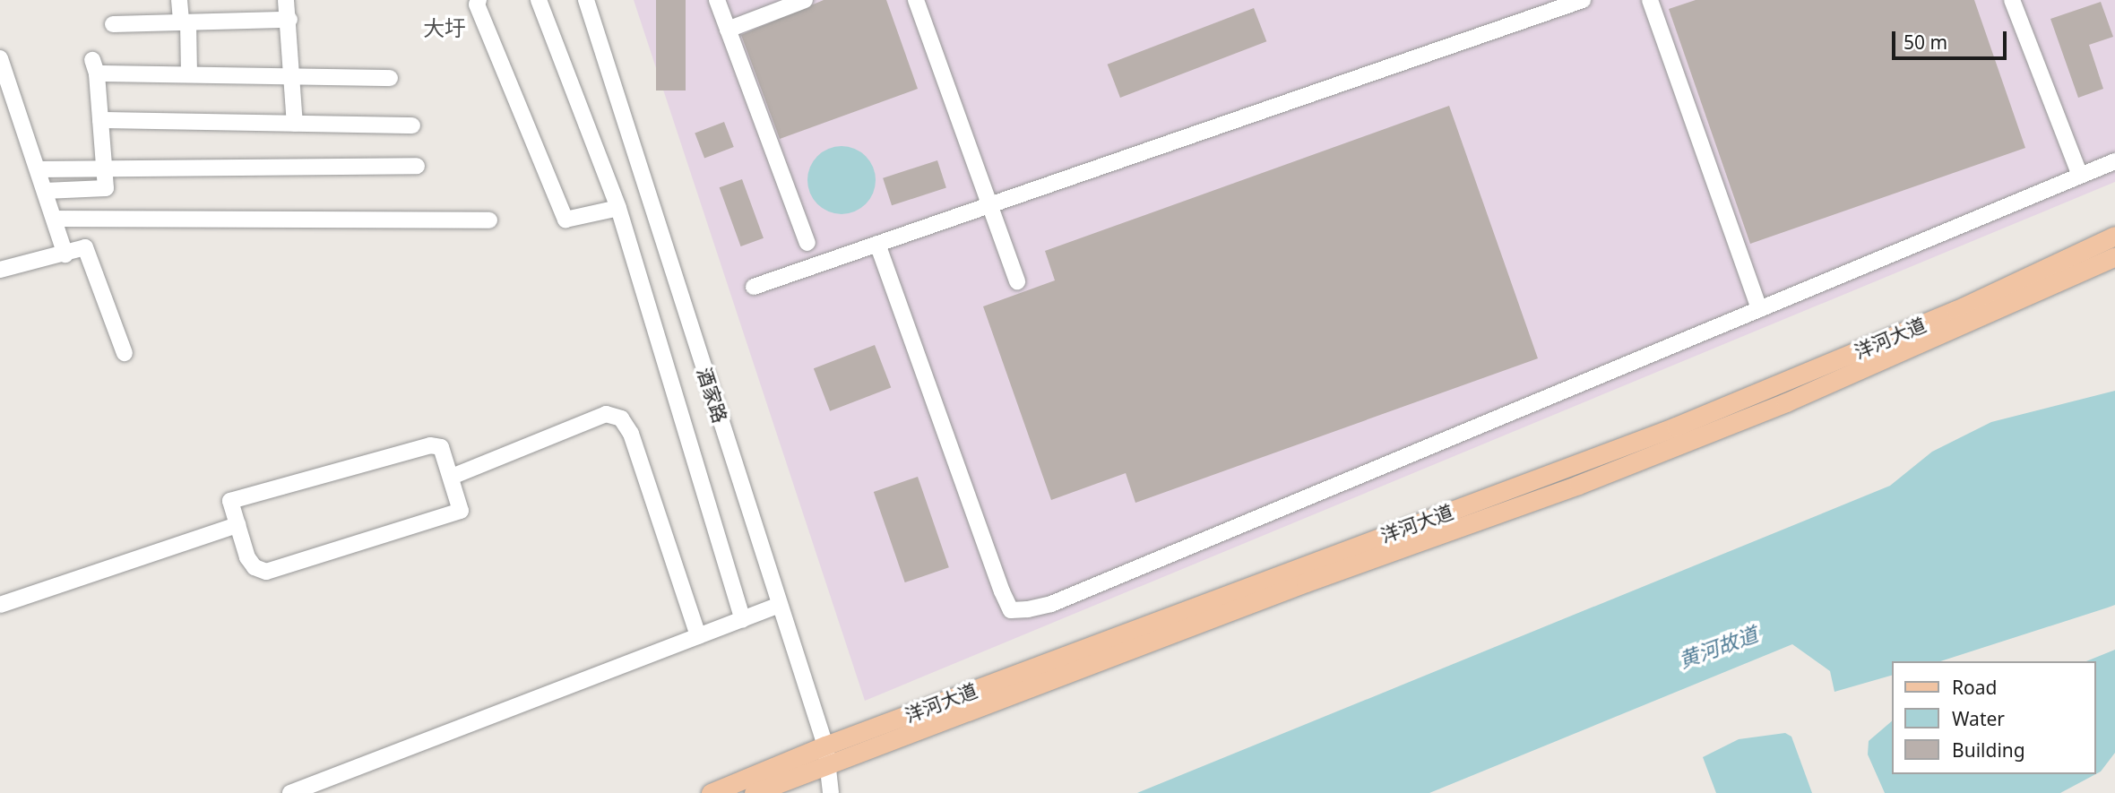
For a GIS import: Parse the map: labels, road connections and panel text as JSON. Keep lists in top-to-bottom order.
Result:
{
  "streets": {
    "main road": ["洋河大道"],
    "street": ["酒家路"]
  },
  "crossings": [
    ["洋河大道", "酒家路"]
  ],
  "districts": ["大圩"],
  "water": ["黄河故道"],
  "legend": ["Road", "Water", "Building"],
  "scale_bar": "50 m"
}
